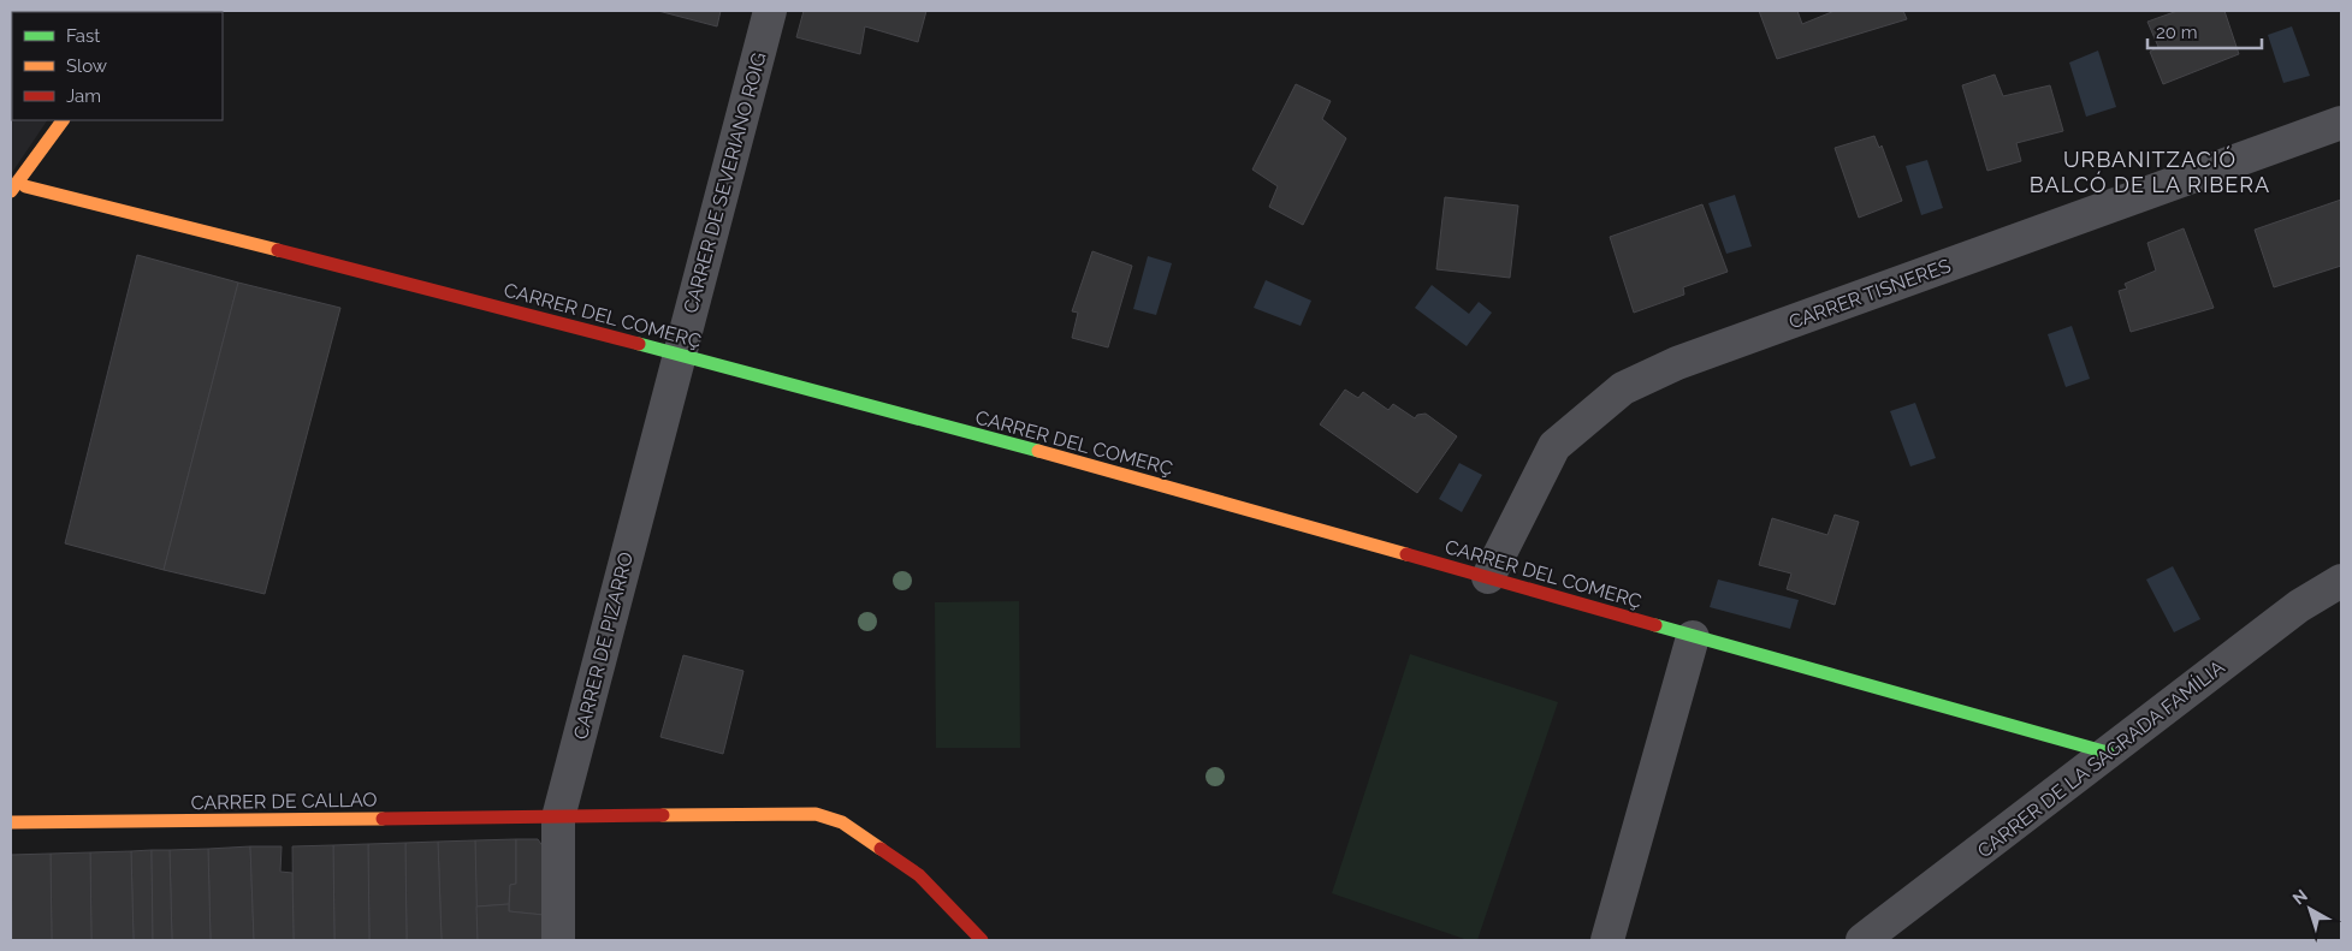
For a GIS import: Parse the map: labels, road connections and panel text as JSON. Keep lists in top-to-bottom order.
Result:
{
  "streets": {
    "street": [
      "CARRER DE SEVERIANO ROIG",
      "CARRER TISNERES",
      "CARRER DEL COMERÇ",
      "CARRER DE PIZARRO",
      "CARRER DE LA SAGRADA FAMÍLIA",
      "CARRER DE CALLAO"
    ]
  },
  "crossings": [
    ["CARRER DE SEVERIANO ROIG", "CARRER DEL COMERÇ"],
    ["CARRER DE SEVERIANO ROIG", "CARRER DE PIZARRO"],
    ["CARRER TISNERES", "CARRER DEL COMERÇ"],
    ["CARRER DEL COMERÇ", "CARRER DE PIZARRO"],
    ["CARRER DEL COMERÇ", "CARRER DE LA SAGRADA FAMÍLIA"],
    ["CARRER DE PIZARRO", "CARRER DE CALLAO"]
  ],
  "districts": ["URBANITZACIÓ BALCÓ DE LA RIBERA"],
  "legend": ["Fast", "Slow", "Jam"],
  "scale_bar": "20 m",
  "north": "top left"
}
